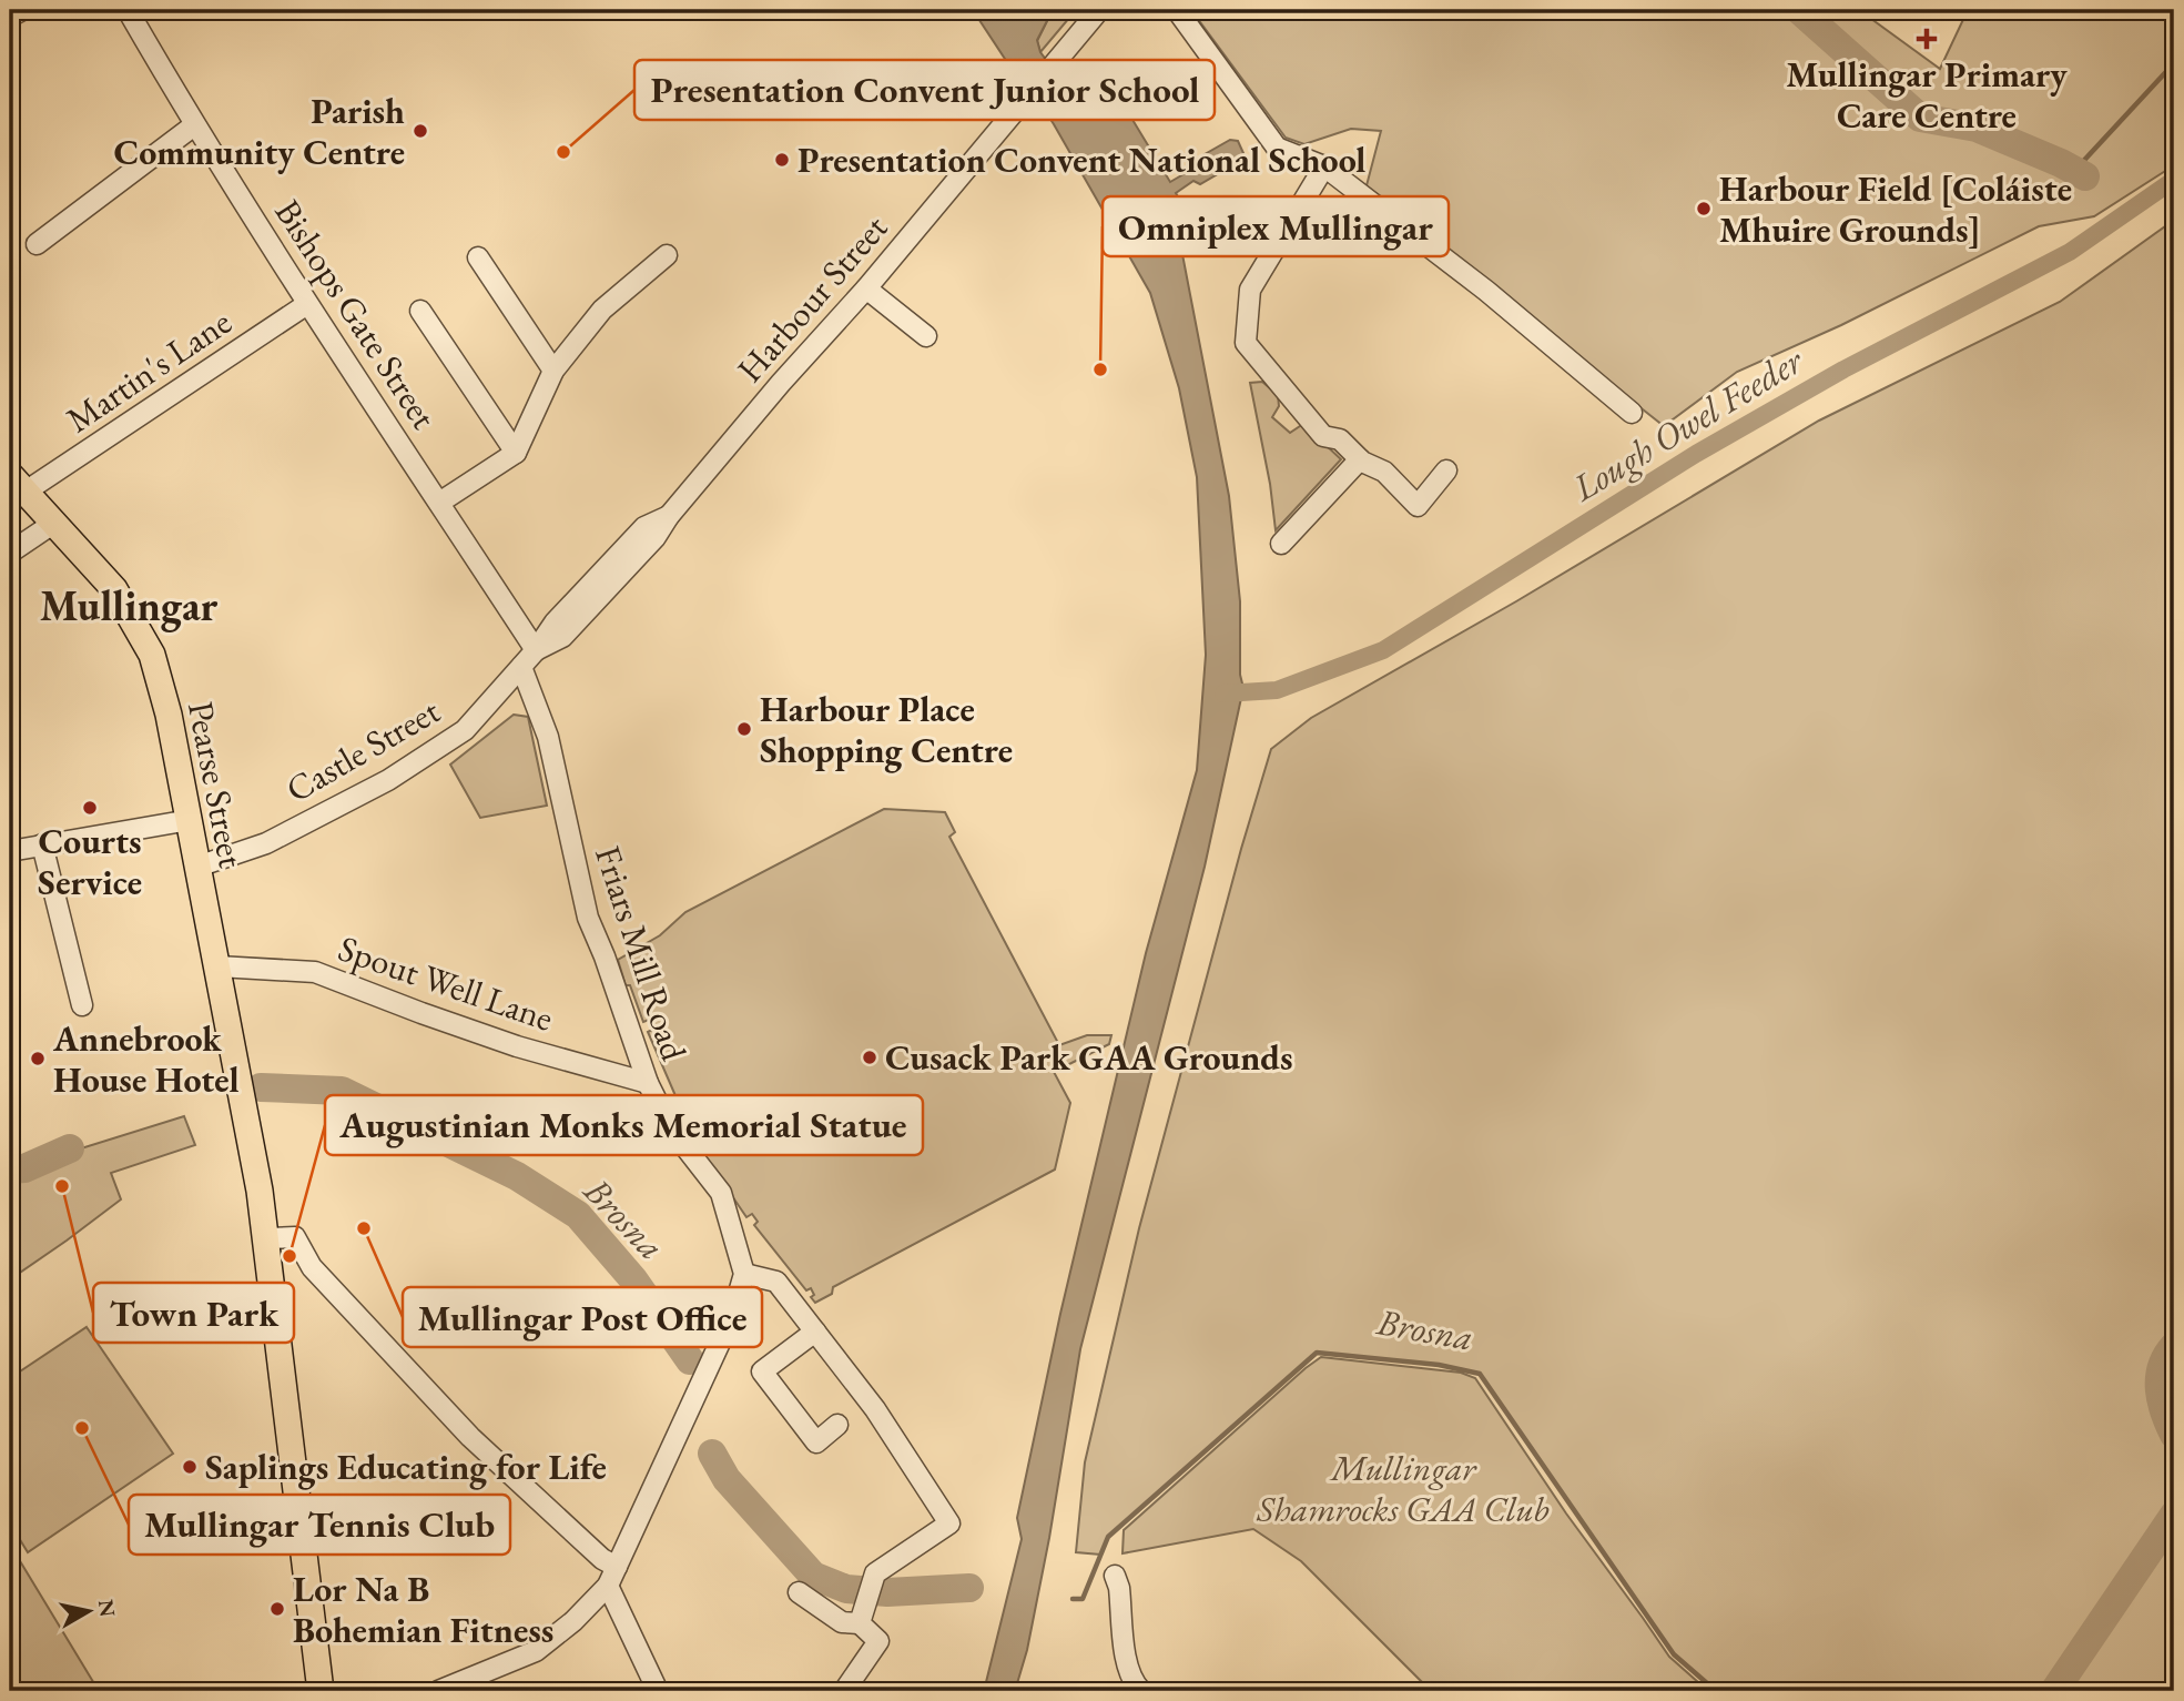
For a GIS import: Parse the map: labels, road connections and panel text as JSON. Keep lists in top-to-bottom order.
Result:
{
  "streets": {
    "main road": ["Pearse Street"],
    "street": [
      "Harbour Street",
      "Bishops Gate Street",
      "Martin's Lane",
      "Castle Street",
      "Friars Mill Road",
      "Spout Well Lane"
    ]
  },
  "crossings": [
    ["Harbour Street", "Bishops Gate Street"],
    ["Harbour Street", "Castle Street"],
    ["Bishops Gate Street", "Martin's Lane"],
    ["Bishops Gate Street", "Castle Street"],
    ["Martin's Lane", "Pearse Street"],
    ["Castle Street", "Pearse Street"],
    ["Castle Street", "Friars Mill Road"],
    ["Pearse Street", "Spout Well Lane"],
    ["Friars Mill Road", "Spout Well Lane"]
  ],
  "districts": ["Mullingar"],
  "water": ["Lough Owel Feeder", "Brosna"],
  "parks": ["Mullingar Shamrocks GAA Club"],
  "places": {
    "health": ["Mullingar Primary Care Centre"],
    "other": [
      "Parish Community Centre",
      "Presentation Convent Junior School",
      "Presentation Convent National School",
      "Harbour Field [Coláiste Mhuire Grounds]",
      "Omniplex Mullingar",
      "Harbour Place Shopping Centre",
      "Courts Service",
      "Cusack Park GAA Grounds",
      "Annebrook House Hotel",
      "Town Park",
      "Mullingar Post Office",
      "Augustinian Monks Memorial Statue",
      "Mullingar Tennis Club",
      "Saplings Educating for Life",
      "Lor Na B Bohemian Fitness"
    ]
  },
  "north": "right"
}
